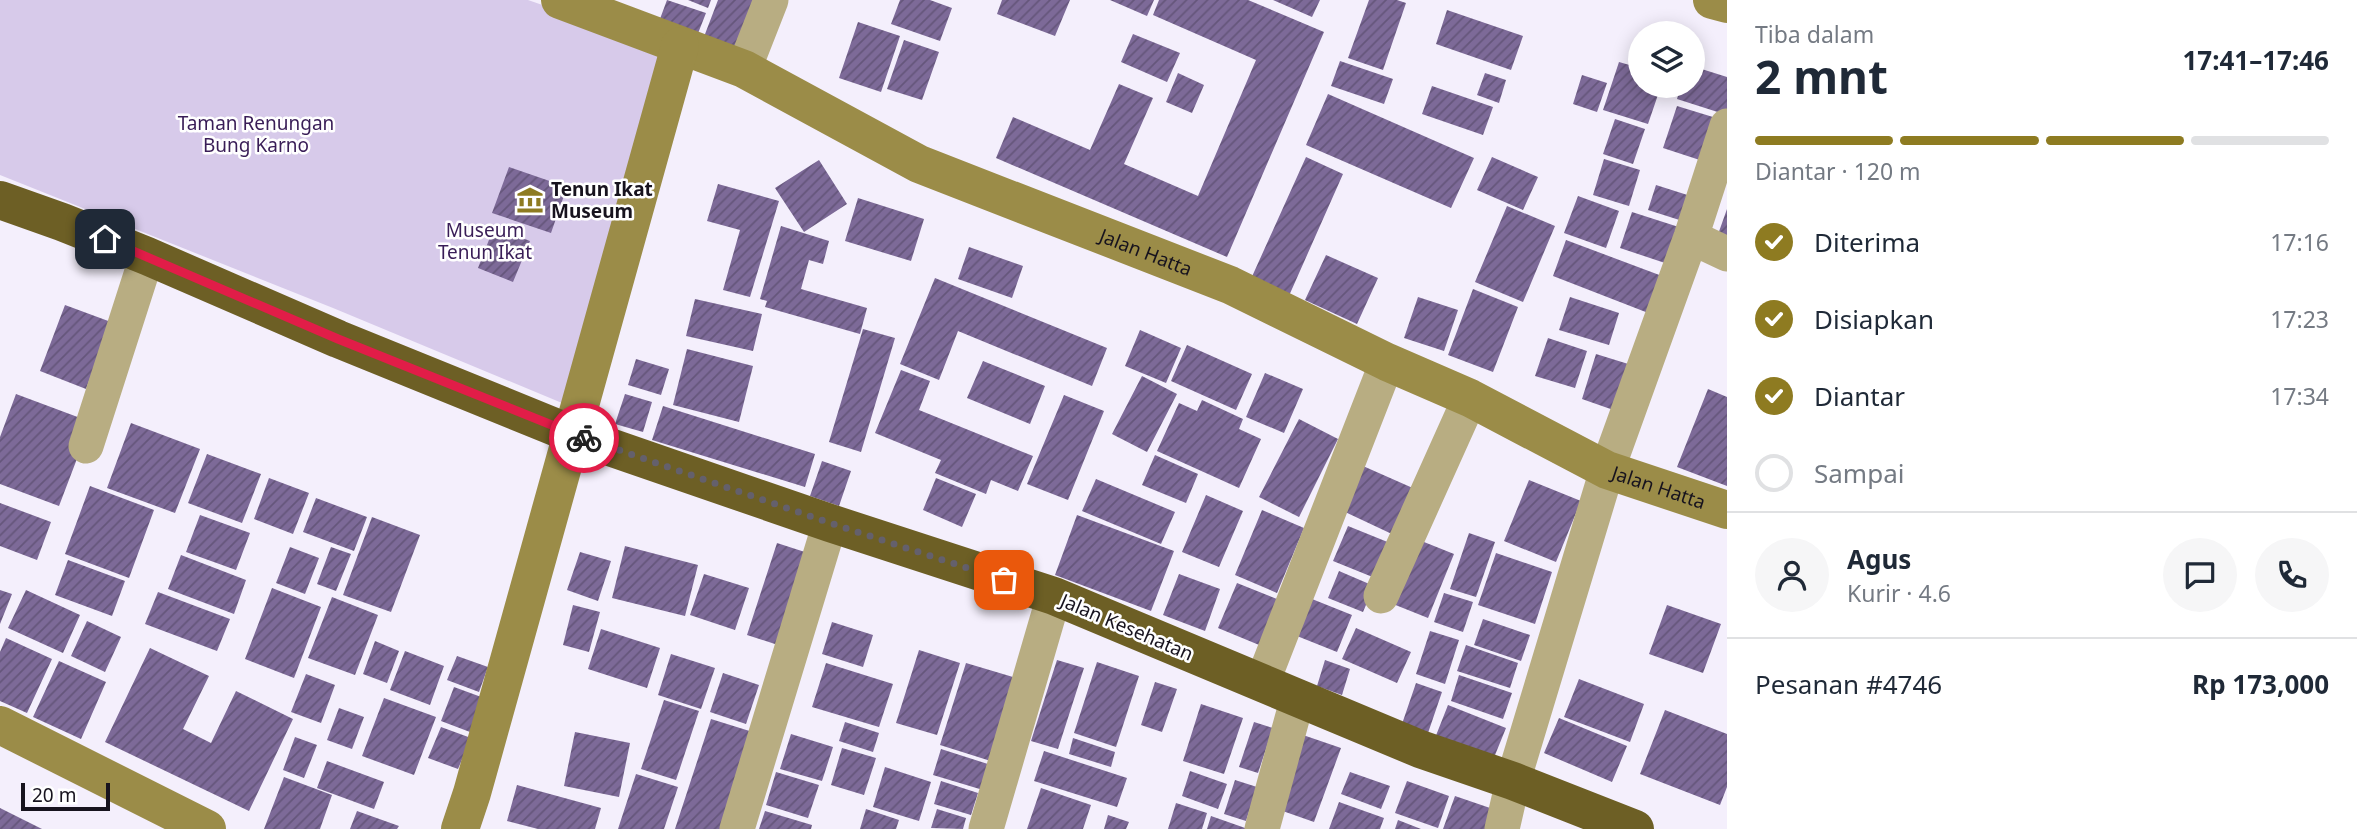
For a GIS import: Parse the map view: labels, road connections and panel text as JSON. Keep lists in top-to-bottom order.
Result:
{
  "streets": {
    "highway": ["Jalan Kesehatan"],
    "street": ["Jalan Hatta"]
  },
  "parks": ["Taman Renungan Bung Karno", "Museum Tenun Ikat"],
  "places": {
    "museum": ["Tenun Ikat Museum"]
  },
  "scale_bar": "20 m",
  "page": {
    "heading": ["2 mnt", "Tiba dalam", "17:41–17:46"],
    "panel": [
      "Agus",
      "Kurir · 4.6",
      "Pesanan #4746",
      "Rp 173,000"
    ],
    "bar": "Diantar · 120 m",
    "list": [
      ["Diterima", "17:16"],
      ["Disiapkan", "17:23"],
      ["Diantar", "17:34"],
      "Sampai"
    ],
    "scale": "20 m"
  }
}
